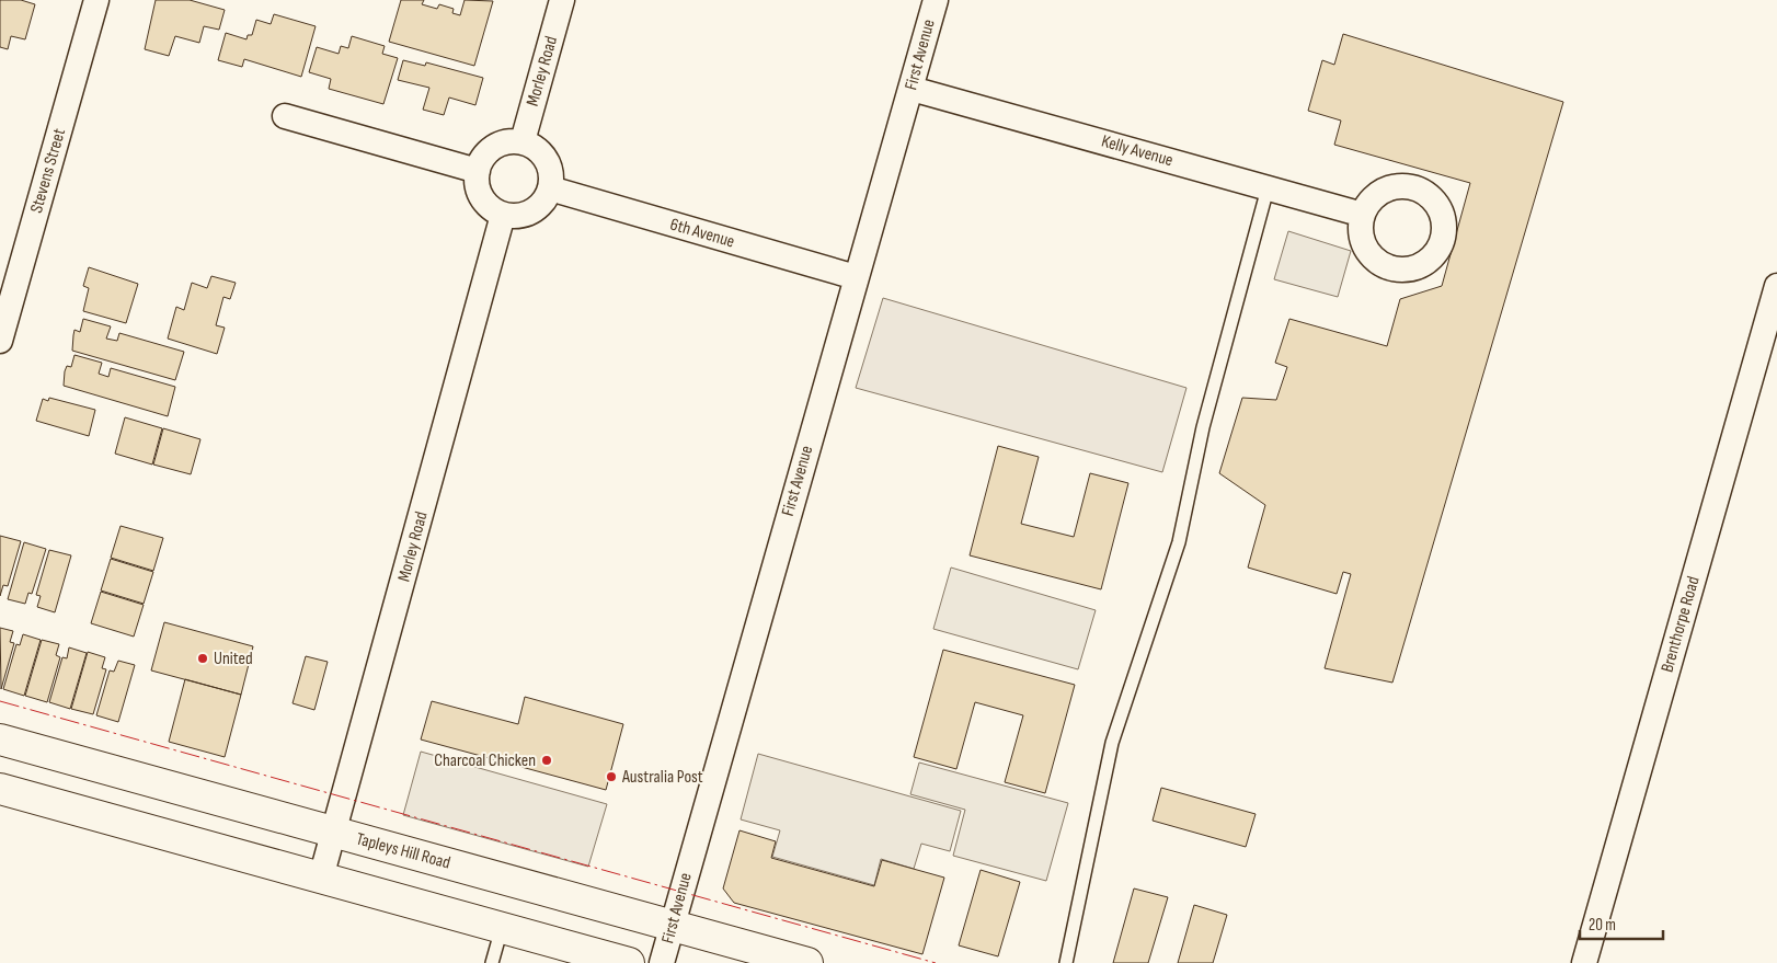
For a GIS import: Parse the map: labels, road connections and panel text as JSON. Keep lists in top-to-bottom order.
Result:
{
  "streets": {
    "main road": ["Tapleys Hill Road"],
    "street": [
      "First Avenue",
      "Morley Road",
      "Kelly Avenue",
      "Stevens Street",
      "6th Avenue",
      "Brenthorpe Road"
    ]
  },
  "crossings": [
    ["First Avenue", "Kelly Avenue"],
    ["First Avenue", "6th Avenue"],
    ["First Avenue", "Tapleys Hill Road"],
    ["Morley Road", "6th Avenue"],
    ["Morley Road", "Tapleys Hill Road"]
  ],
  "places": ["United", "Charcoal Chicken", "Australia Post"],
  "scale_bar": "20 m"
}
